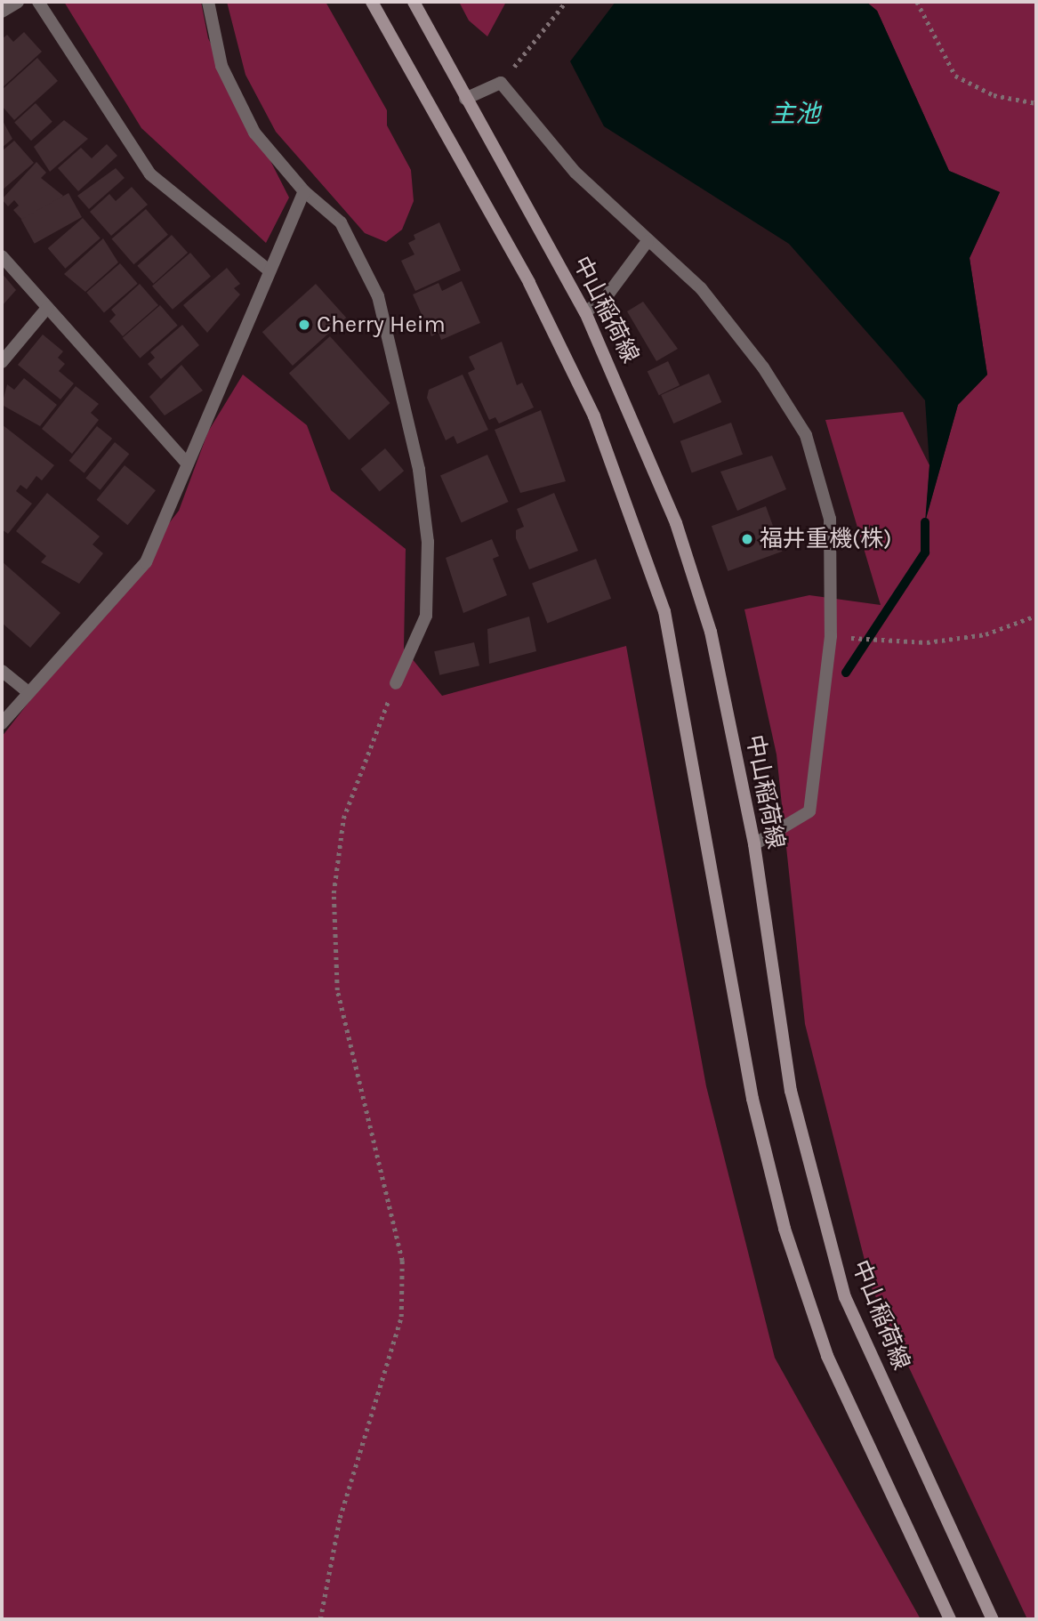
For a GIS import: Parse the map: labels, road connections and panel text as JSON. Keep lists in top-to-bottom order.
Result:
{
  "streets": {
    "main road": ["中山稲荷線"]
  },
  "water": ["主池"],
  "places": ["Cherry Heim", "福井重機(株)"]
}
